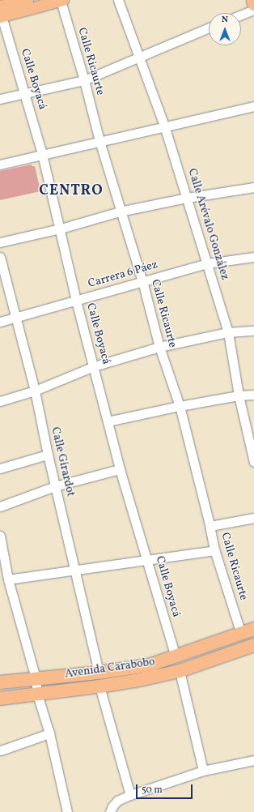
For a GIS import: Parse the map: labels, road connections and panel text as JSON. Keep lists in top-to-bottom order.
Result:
{
  "streets": {
    "highway": ["Avenida Carabobo"],
    "street": [
      "Calle Ricaurte",
      "Calle Boyacá",
      "Calle Arévalo González",
      "Carrera 6 Páez",
      "Calle Girardot"
    ]
  },
  "crossings": [
    ["Calle Ricaurte", "Carrera 6 Páez"],
    ["Calle Ricaurte", "Avenida Carabobo"],
    ["Calle Boyacá", "Carrera 6 Páez"],
    ["Calle Boyacá", "Avenida Carabobo"],
    ["Calle Arévalo González", "Carrera 6 Páez"],
    ["Carrera 6 Páez", "Calle Girardot"],
    ["Calle Girardot", "Avenida Carabobo"]
  ],
  "districts": ["CENTRO"],
  "scale_bar": "50 m",
  "north": "top"
}
